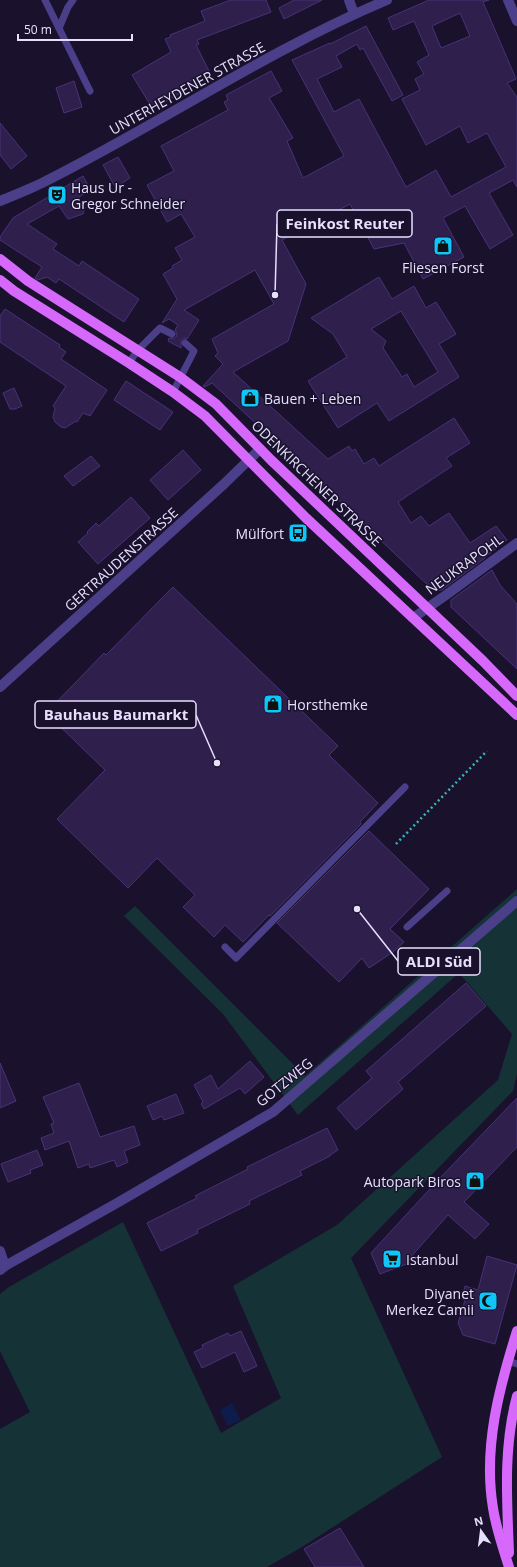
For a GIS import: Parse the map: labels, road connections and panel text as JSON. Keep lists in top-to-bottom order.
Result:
{
  "streets": {
    "main road": ["ODENKIRCHENER STRASSE"],
    "street": [
      "UNTERHEYDENER STRASSE",
      "GERTRAUDENSTRASSE",
      "NEUKRAPOHL",
      "GOTZWEG"
    ]
  },
  "crossings": [
    ["ODENKIRCHENER STRASSE", "GERTRAUDENSTRASSE"],
    ["ODENKIRCHENER STRASSE", "NEUKRAPOHL"]
  ],
  "places": {
    "theatre": ["Haus Ur - Gregor Schneider"],
    "shop": [
      "Fliesen Forst",
      "Bauen + Leben",
      "Horsthemke",
      "Autopark Biros"
    ],
    "other": ["Feinkost Reuter", "Bauhaus Baumarkt", "ALDI Süd"],
    "bus stop": ["Mülfort"],
    "supermarket": ["Istanbul"],
    "mosque": ["Diyanet Merkez Camii"]
  },
  "scale_bar": "50 m",
  "north": "top"
}
